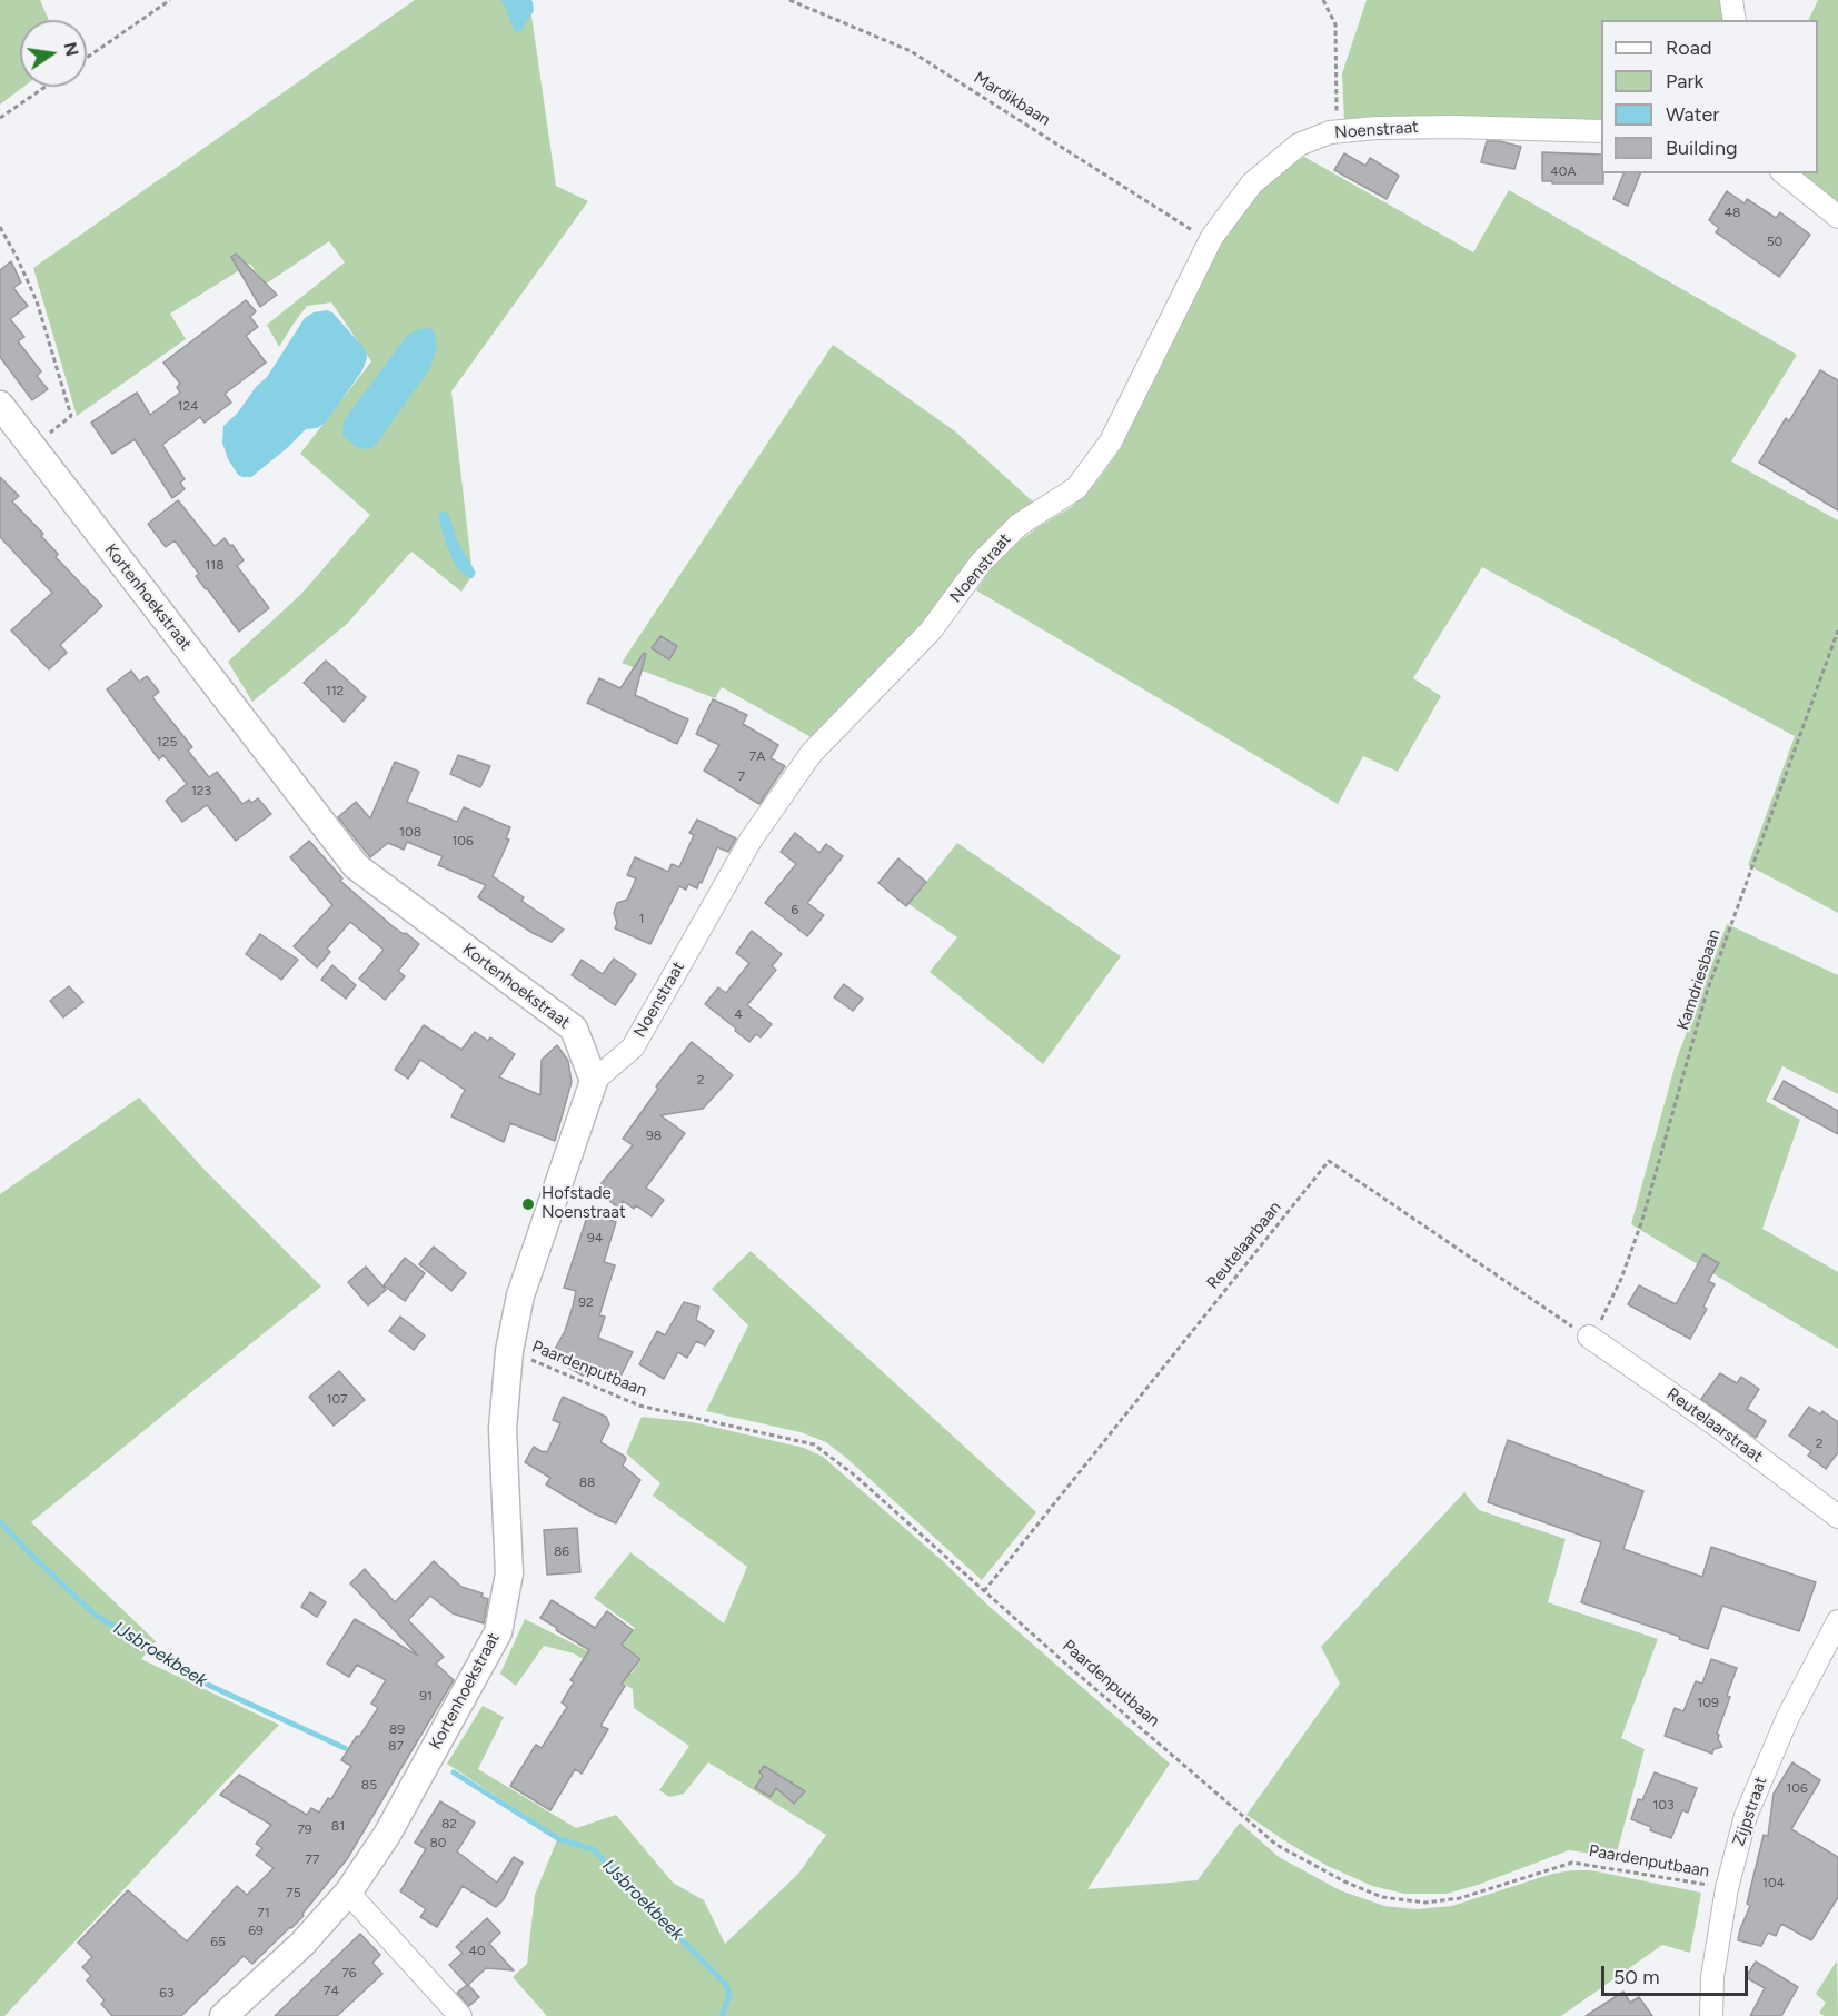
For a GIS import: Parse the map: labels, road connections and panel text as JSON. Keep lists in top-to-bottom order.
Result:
{
  "streets": {
    "street": [
      "Noenstraat",
      "Kortenhoekstraat",
      "Reutelaarstraat",
      "Zijpstraat"
    ],
    "path": [
      "Mardikbaan",
      "Kamdriesbaan",
      "Reutelaarbaan",
      "Paardenputbaan"
    ]
  },
  "crossings": [
    ["Mardikbaan", "Noenstraat"],
    ["Noenstraat", "Kortenhoekstraat"],
    ["Kortenhoekstraat", "Paardenputbaan"],
    ["Kamdriesbaan", "Reutelaarbaan"],
    ["Kamdriesbaan", "Reutelaarstraat"],
    ["Reutelaarbaan", "Paardenputbaan"],
    ["Reutelaarbaan", "Reutelaarstraat"],
    ["Paardenputbaan", "Zijpstraat"]
  ],
  "water": ["IJsbroekbeek"],
  "places": ["Hofstade Noenstraat"],
  "house_numbers": [
    "40A",
    "48",
    "50",
    "124",
    "118",
    "112",
    "125",
    "7A",
    "7",
    "123",
    "108",
    "106",
    "6",
    "1",
    "4",
    "2",
    "98",
    "94",
    "92",
    "107",
    "2",
    "88",
    "86",
    "91",
    "109",
    "89",
    "87",
    "85",
    "106",
    "103",
    "82",
    "81",
    "79",
    "80",
    "77",
    "104",
    "75",
    "71",
    "69",
    "65",
    "40",
    "76",
    "74",
    "63"
  ],
  "legend": [
    "Road",
    "Park",
    "Water",
    "Building"
  ],
  "scale_bar": "50 m",
  "north": "right"
}
